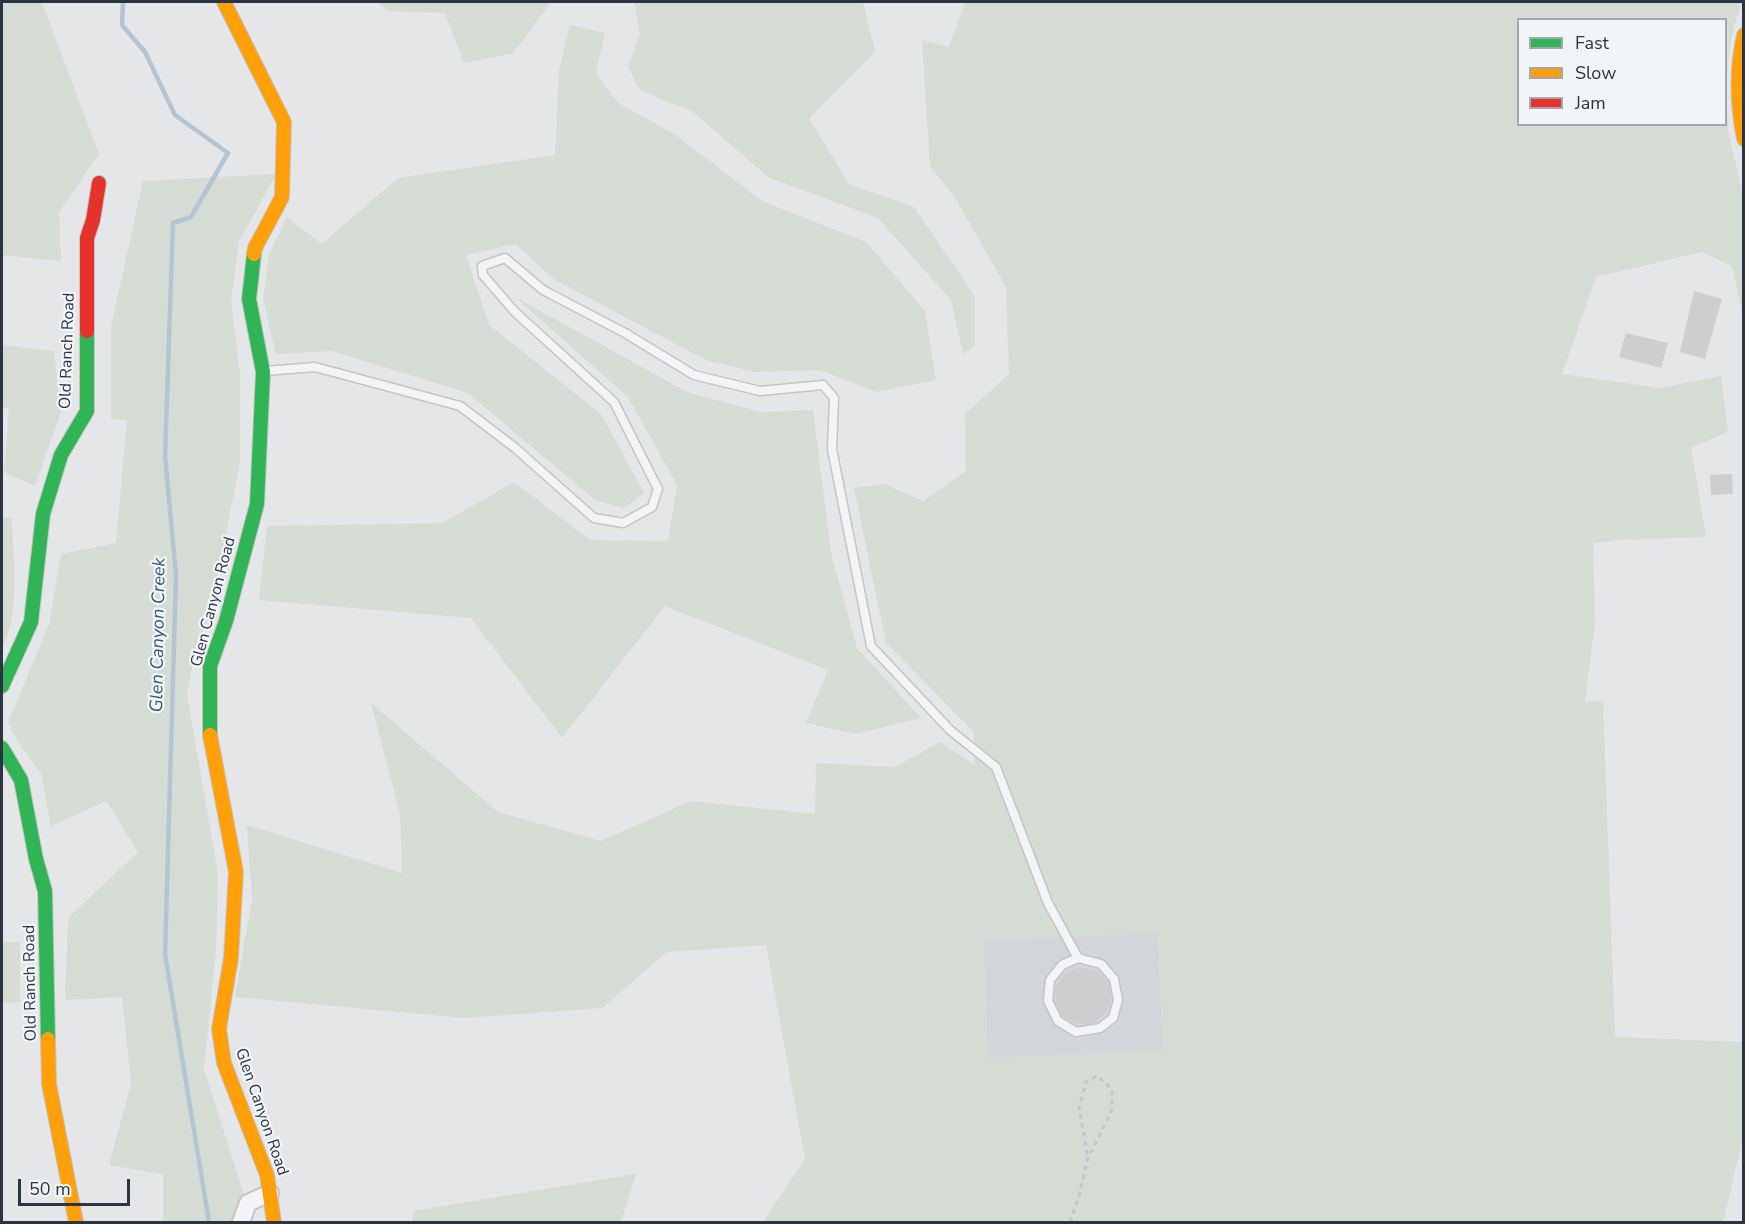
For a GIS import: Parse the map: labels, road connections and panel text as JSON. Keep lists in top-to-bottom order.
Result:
{
  "streets": {
    "street": ["Old Ranch Road", "Glen Canyon Road"]
  },
  "water": ["Glen Canyon Creek"],
  "legend": ["Fast", "Slow", "Jam"],
  "scale_bar": "50 m"
}
